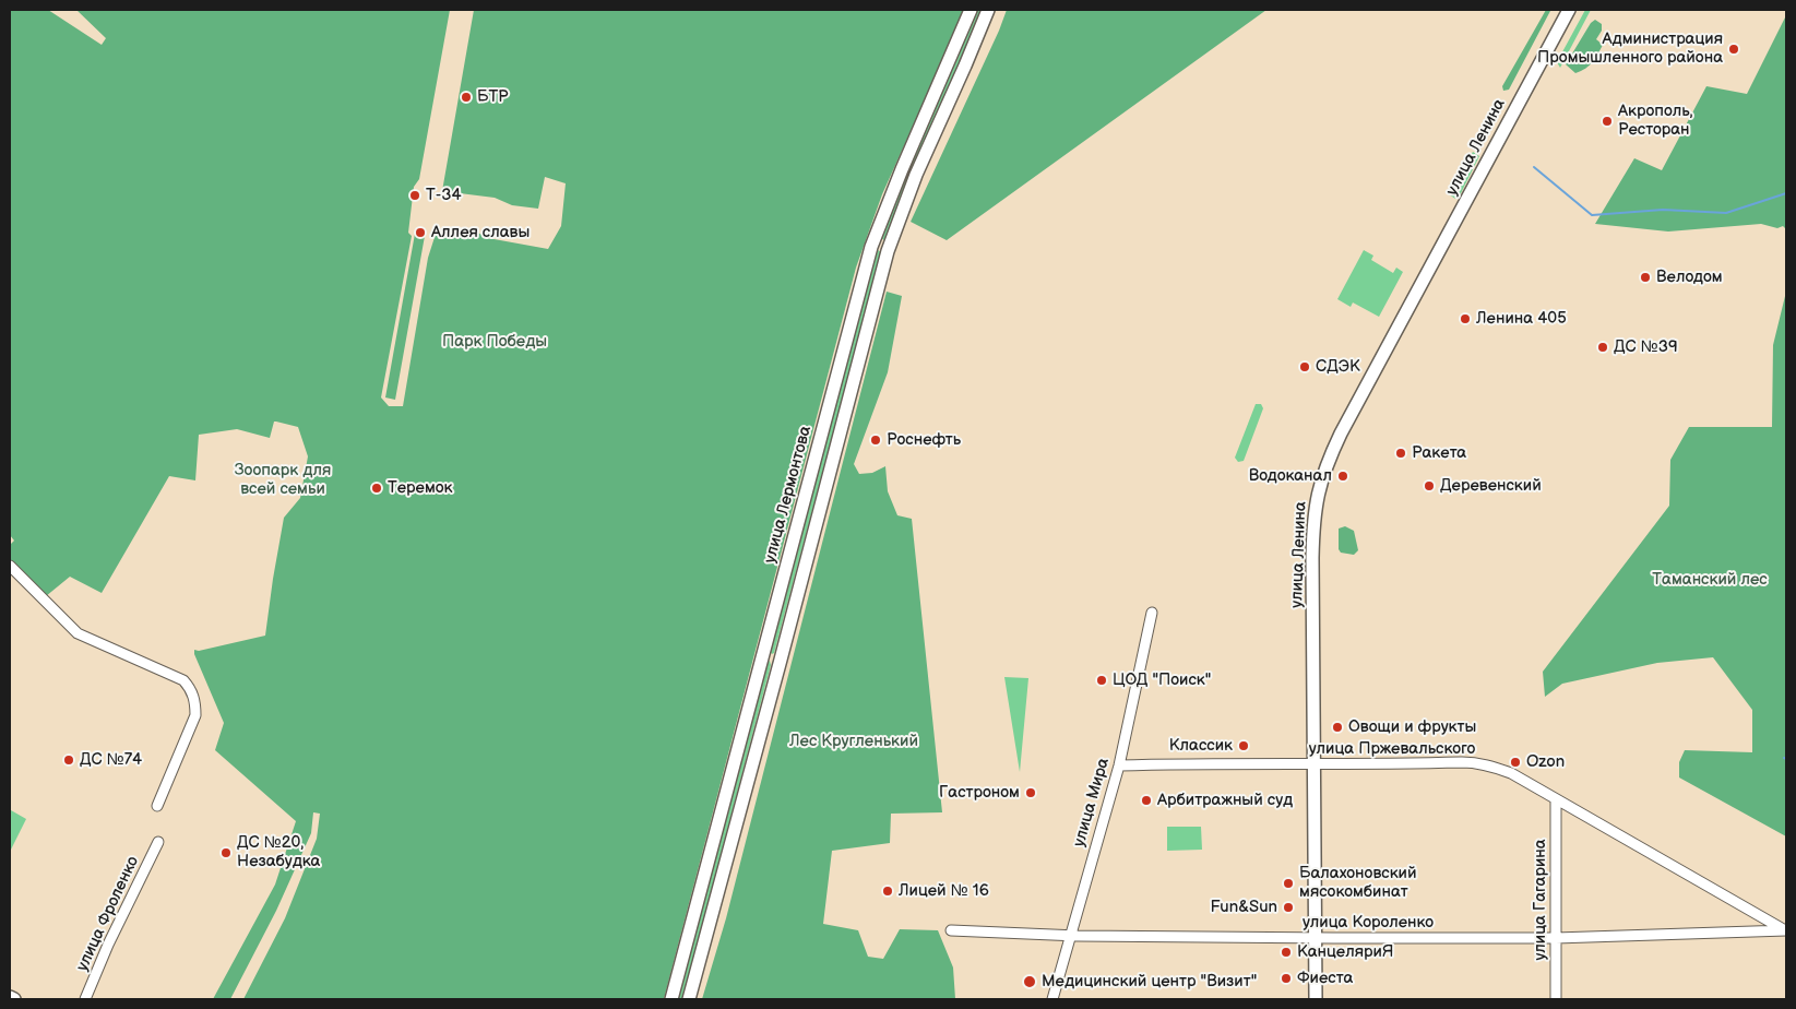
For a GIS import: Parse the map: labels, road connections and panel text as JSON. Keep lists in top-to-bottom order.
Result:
{
  "streets": {
    "main road": ["улица Ленина", "улица Лермонтова"],
    "street": [
      "улица Пржевальского",
      "улица Мира",
      "улица Гагарина",
      "улица Фроленко",
      "улица Короленко"
    ]
  },
  "crossings": [
    ["улица Ленина", "улица Пржевальского"],
    ["улица Ленина", "улица Короленко"],
    ["улица Пржевальского", "улица Мира"],
    ["улица Пржевальского", "улица Гагарина"],
    ["улица Пржевальского", "улица Короленко"],
    ["улица Мира", "улица Короленко"],
    ["улица Гагарина", "улица Короленко"]
  ],
  "parks": [
    "Парк Победы",
    "Зоопарк для всей семьи",
    "Таманский лес",
    "Лес Кругленький"
  ],
  "places": [
    "Администрация Промышленного района",
    "БТР",
    "Акрополь, Ресторан",
    "Т-34",
    "Аллея славы",
    "Велодом",
    "Ленина 405",
    "ДС №39",
    "СДЭК",
    "Роснефть",
    "Ракета",
    "Водоканал",
    "Деревенский",
    "Теремок",
    "ЦОД \"Поиск\"",
    "Овощи и фрукты",
    "Классик",
    "ДС №74",
    "Ozon",
    "Гастроном",
    "Арбитражный суд",
    "ДС №20, Незабудка",
    "Балахоновский мясокомбинат",
    "Лицей № 16",
    "Fun&Sun",
    "КанцеляриЯ",
    "Фиеста",
    "Медицинский центр \"Визит\""
  ]
}
